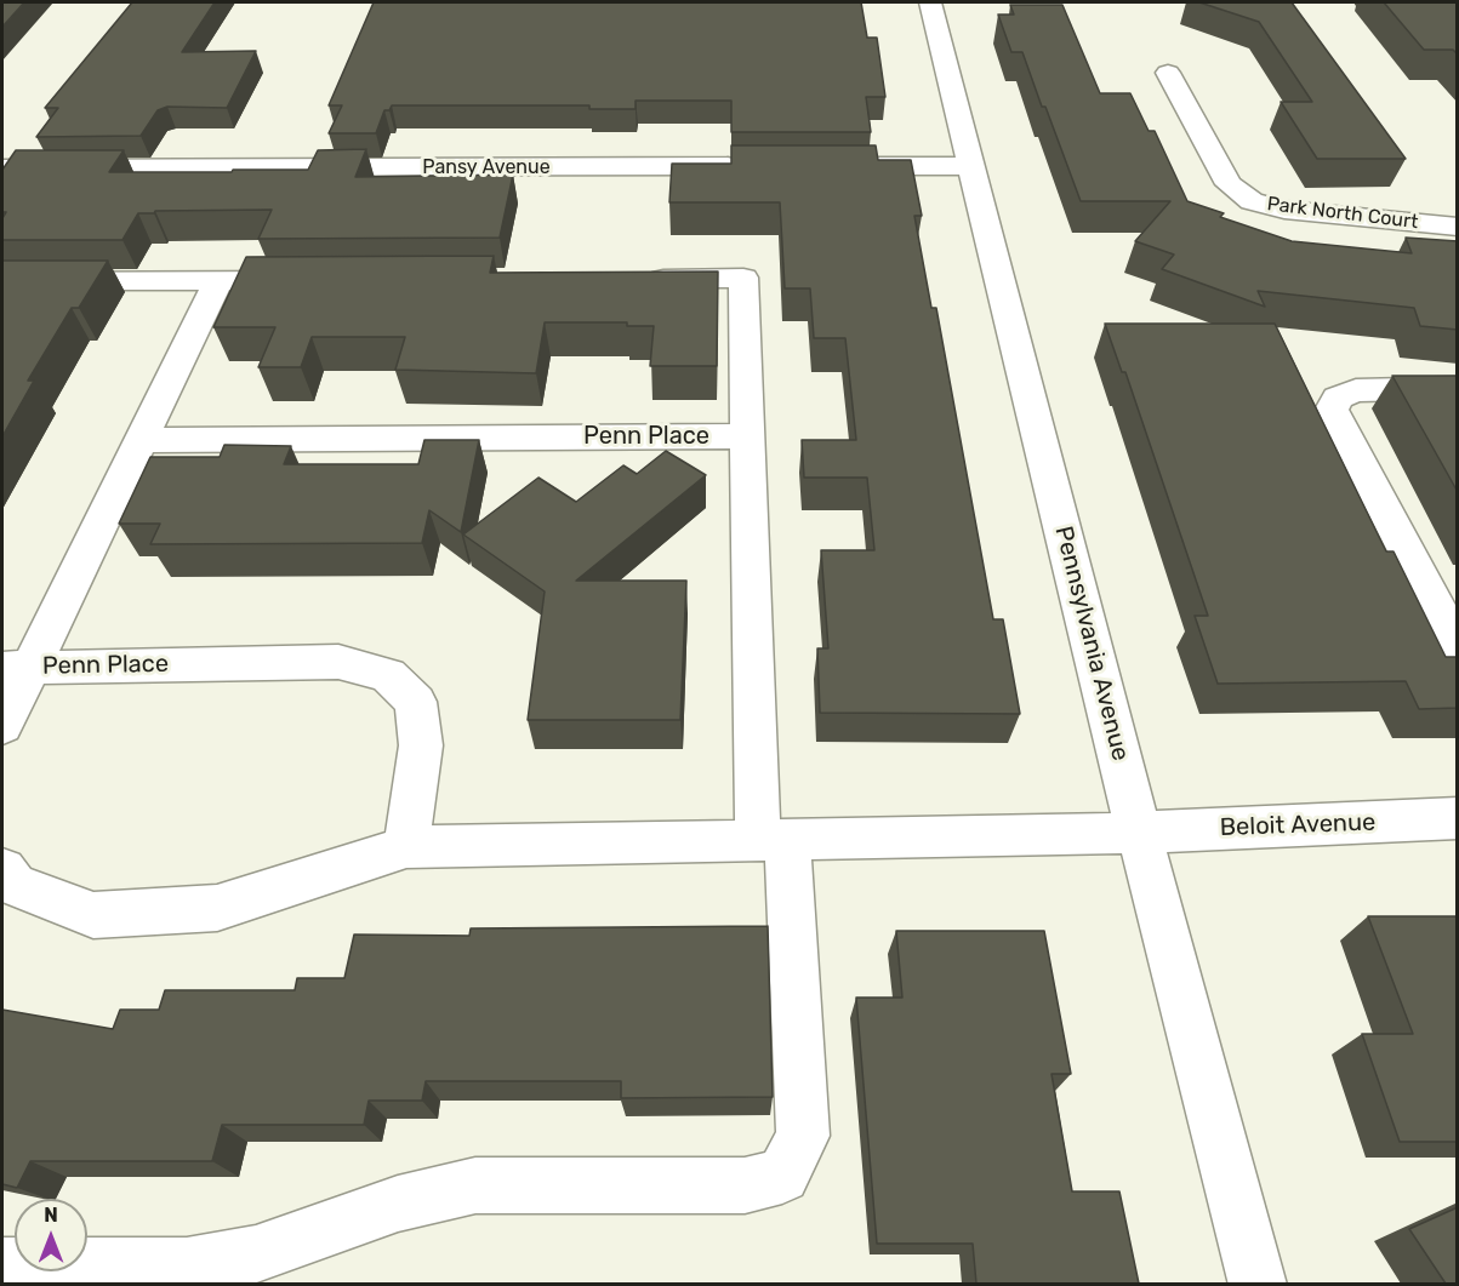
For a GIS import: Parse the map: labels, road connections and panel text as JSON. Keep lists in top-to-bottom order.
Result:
{
  "streets": {
    "street": [
      "Pansy Avenue",
      "Park North Court",
      "Penn Place",
      "Pennsylvania Avenue",
      "Beloit Avenue"
    ]
  },
  "crossings": [
    ["Pennsylvania Avenue", "Beloit Avenue"]
  ],
  "north": "top"
}
